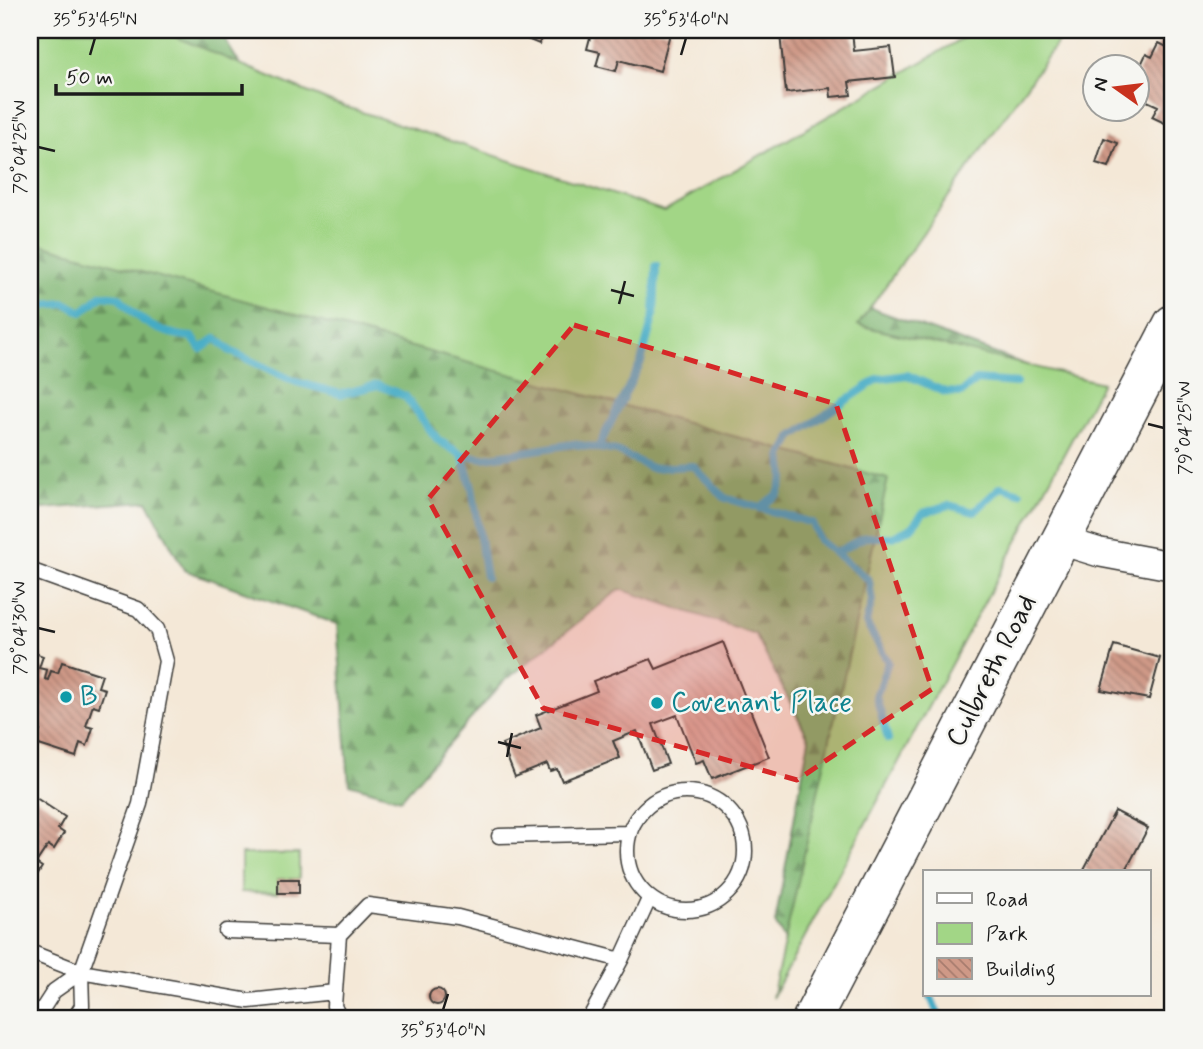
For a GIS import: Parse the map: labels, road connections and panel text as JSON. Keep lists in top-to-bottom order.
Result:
{
  "streets": {
    "street": ["Culbreth Road"]
  },
  "places": ["B", "Covenant Place"],
  "legend": ["Road", "Park", "Building"],
  "scale_bar": "50 m",
  "north": "left",
  "coordinates": [
    "35°53'45\"N",
    "35°53'40\"N",
    "79°04'25\"W",
    "79°04'30\"W"
  ]
}
